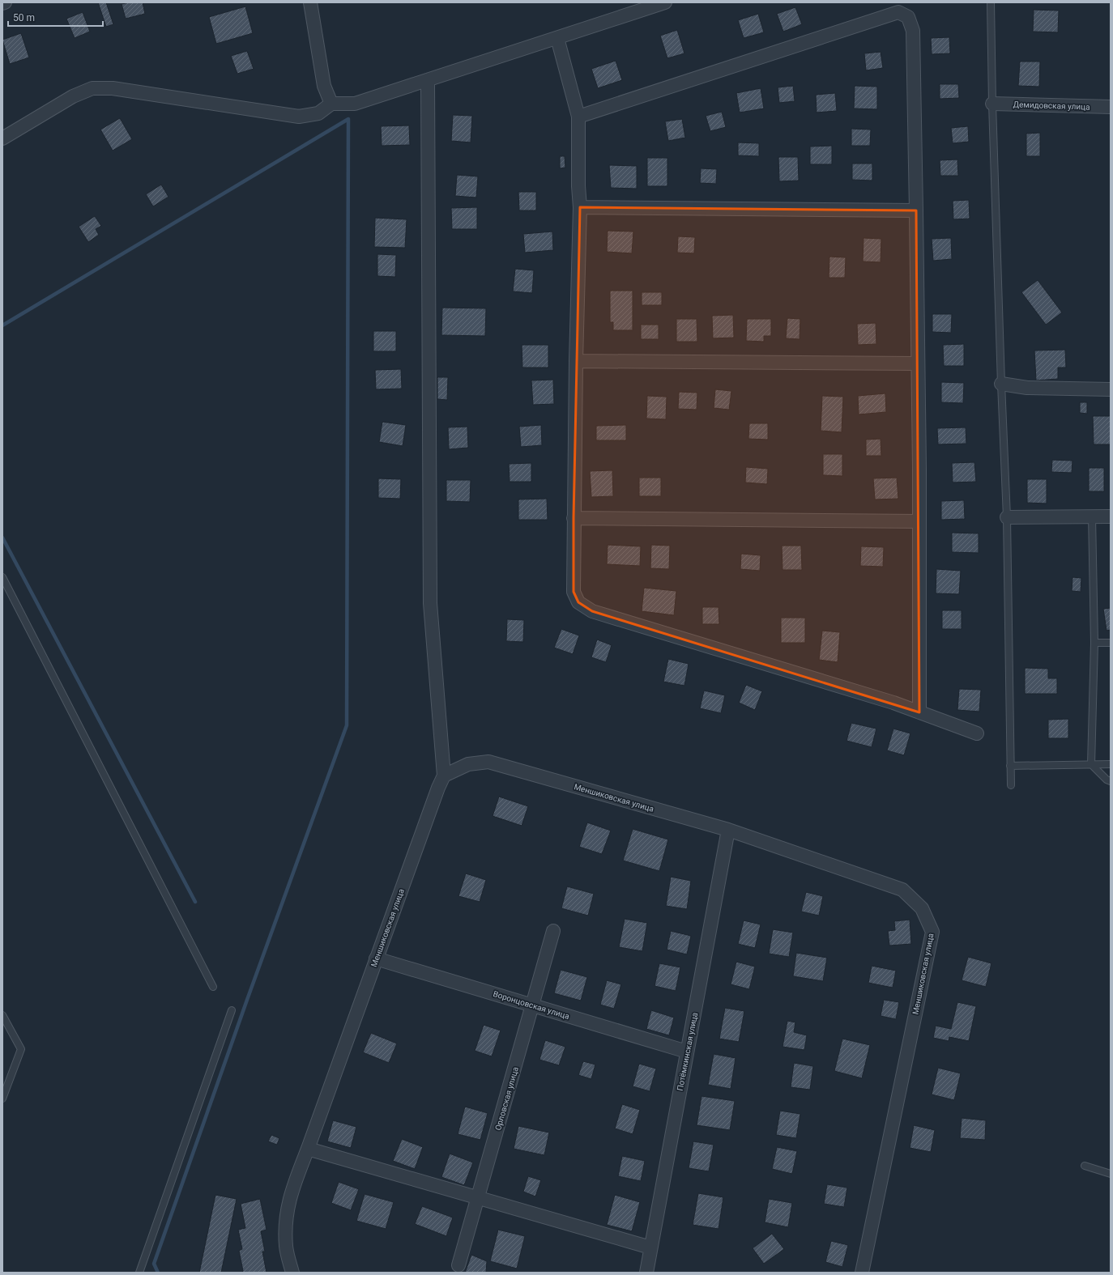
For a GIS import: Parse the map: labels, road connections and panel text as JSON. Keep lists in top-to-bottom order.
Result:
{
  "streets": {
    "street": [
      "Демидовская улица",
      "Меншиковская улица",
      "Воронцовская улица",
      "Потёмкинская улица",
      "Орловская улица"
    ]
  },
  "crossings": [
    ["Меншиковская улица", "Воронцовская улица"],
    ["Меншиковская улица", "Потёмкинская улица"],
    ["Воронцовская улица", "Потёмкинская улица"],
    ["Воронцовская улица", "Орловская улица"]
  ],
  "scale_bar": "50 m"
}
